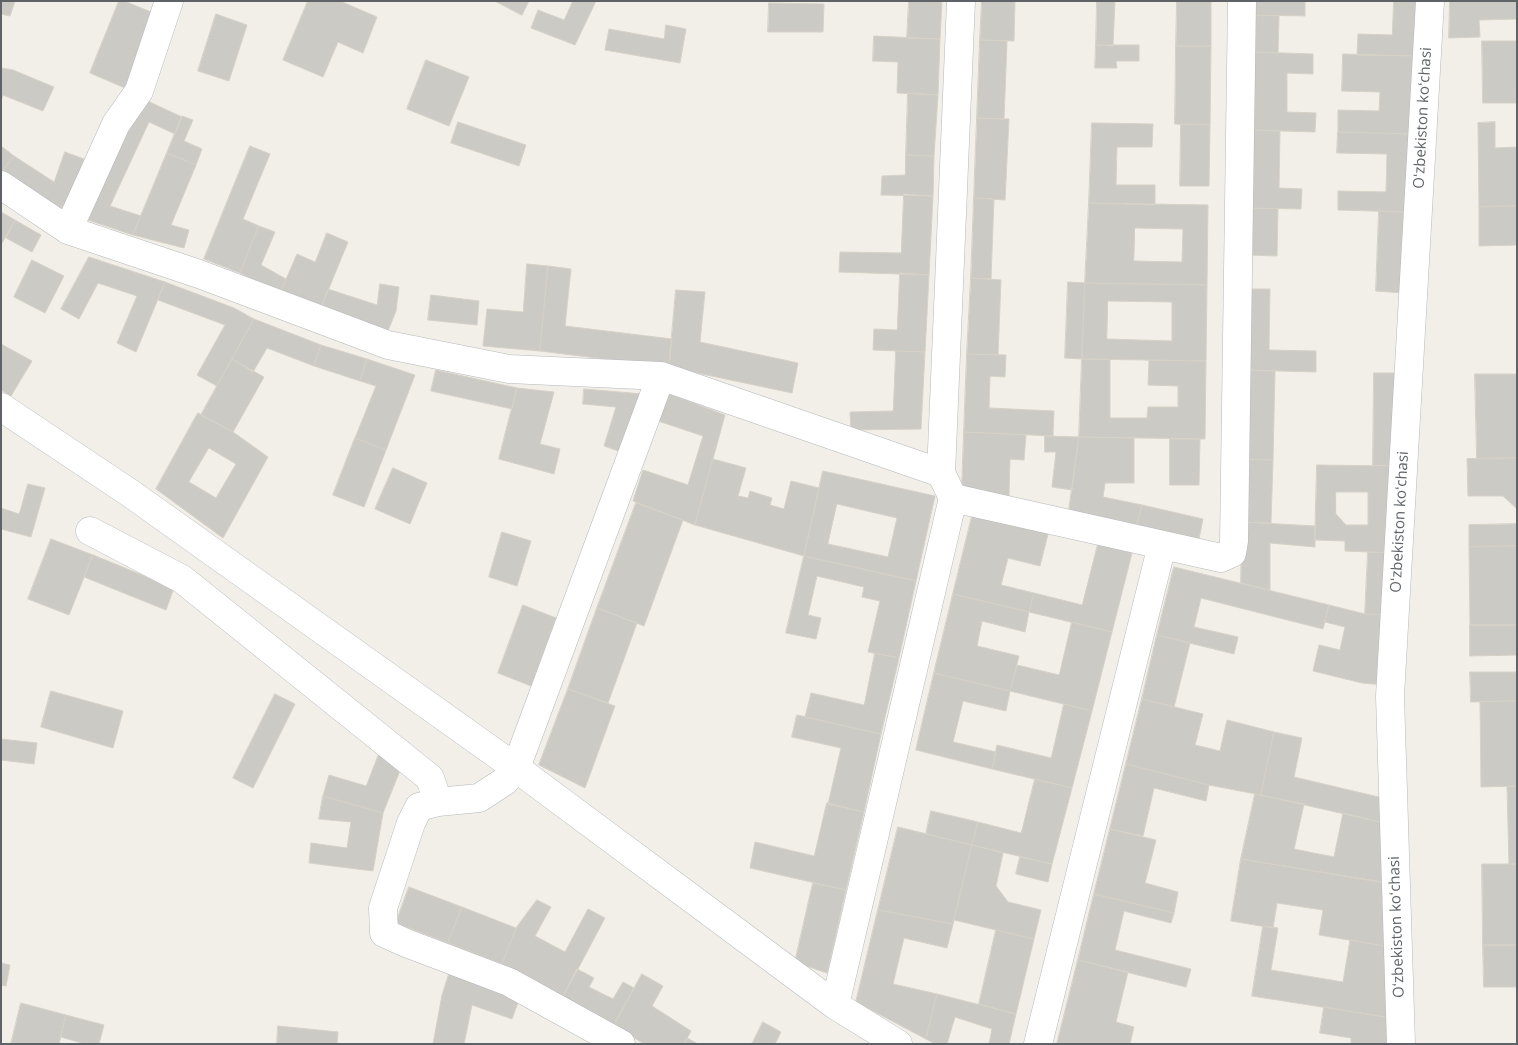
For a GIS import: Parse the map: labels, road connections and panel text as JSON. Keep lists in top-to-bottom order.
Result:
{
  "streets": {
    "street": ["Oʻzbekiston koʻchasi"]
  }
}
